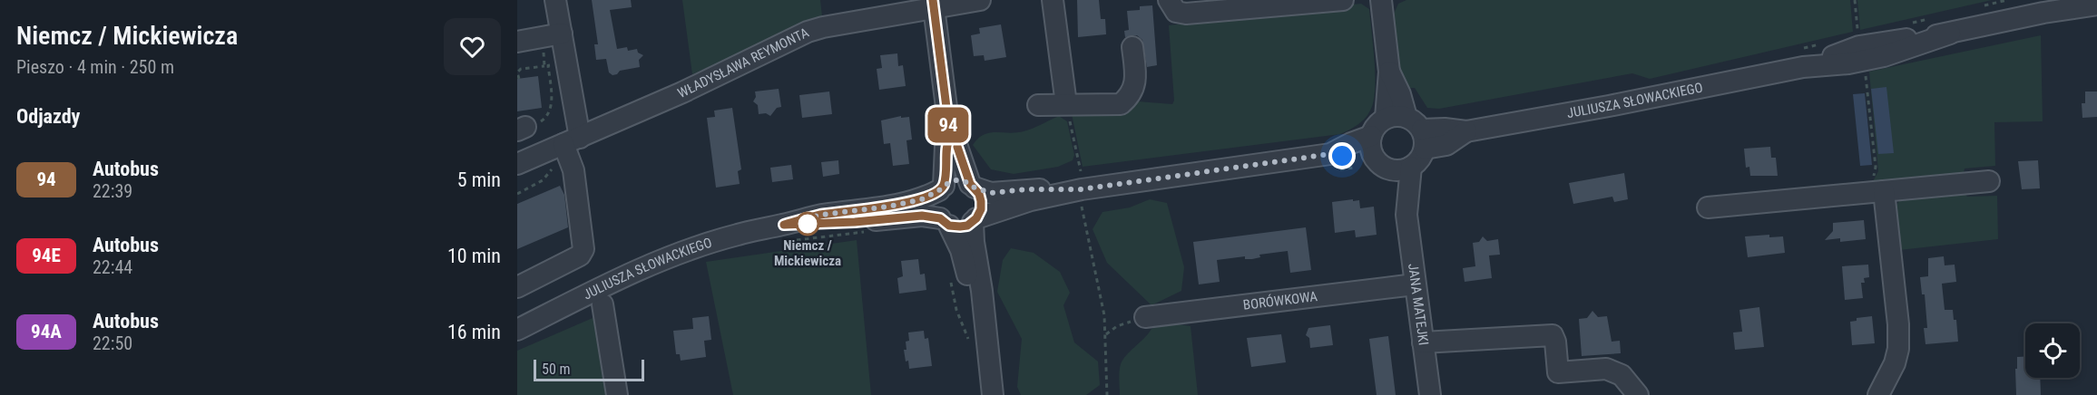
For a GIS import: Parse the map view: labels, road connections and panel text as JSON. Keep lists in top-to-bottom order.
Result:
{
  "streets": {
    "street": [
      "WŁADYSŁAWA REYMONTA",
      "JULIUSZA SŁOWACKIEGO",
      "BORÓWKOWA",
      "JANA MATEJKI"
    ]
  },
  "crossings": [
    ["JULIUSZA SŁOWACKIEGO", "JANA MATEJKI"],
    ["BORÓWKOWA", "JANA MATEJKI"]
  ],
  "places": ["Niemcz / Mickiewicza"],
  "lines": ["bus line 94"],
  "scale_bar": "50 m",
  "page": {
    "heading": [
      ["Niemcz / Mickiewicza", "Pieszo · 4 min · 250 m"],
      "Odjazdy"
    ],
    "on_map": "94",
    "list": [
      {
        "mark": "94",
        "name": "Autobus",
        "note": "22:39",
        "value": "5 min"
      },
      {
        "mark": "94E",
        "name": "Autobus",
        "note": "22:44",
        "value": "10 min"
      },
      {
        "mark": "94A",
        "name": "Autobus",
        "note": "22:50",
        "value": "16 min"
      }
    ],
    "scale": "50 m"
  }
}
